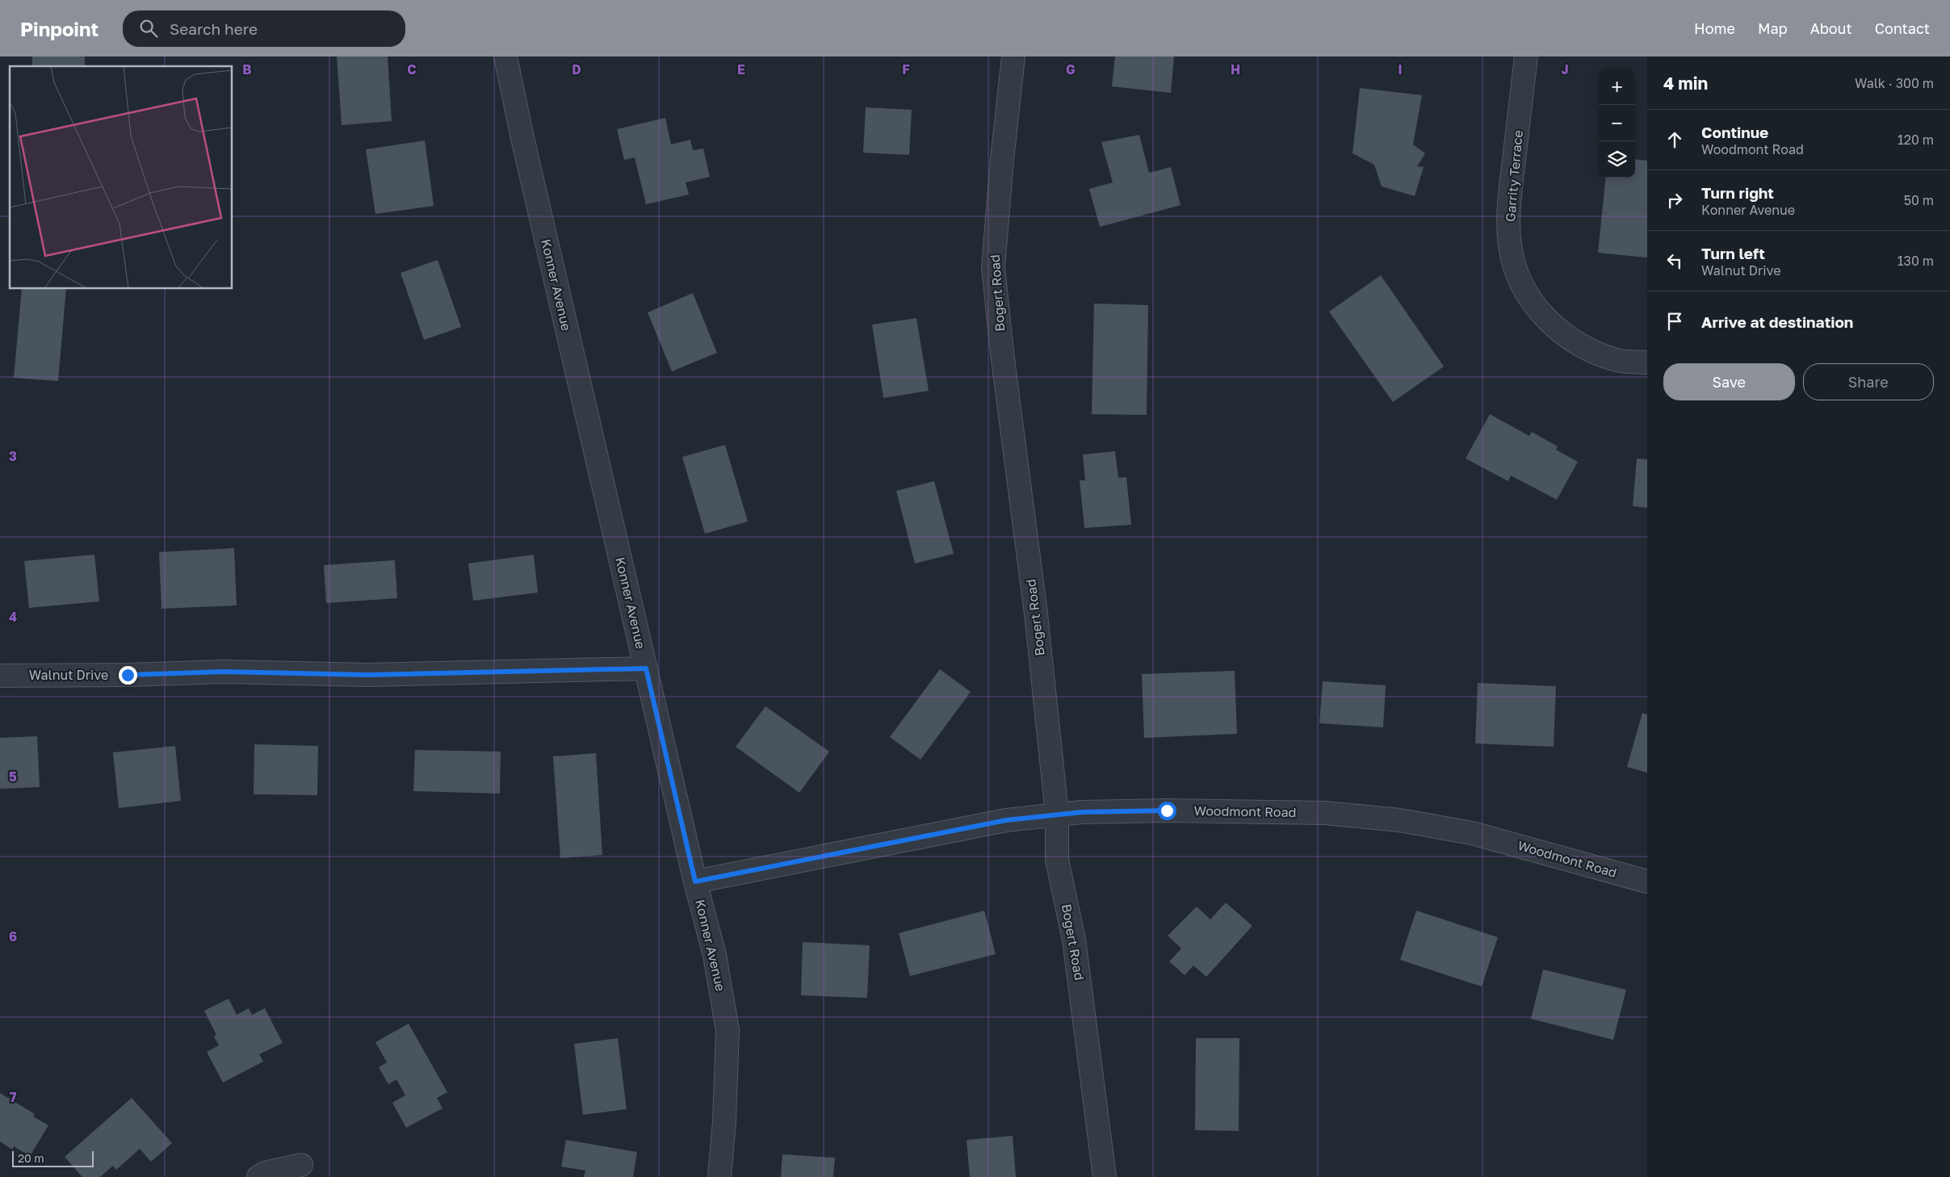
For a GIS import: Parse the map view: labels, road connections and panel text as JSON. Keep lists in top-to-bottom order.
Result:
{
  "streets": {
    "street": [
      "Garrity Terrace",
      "Konner Avenue",
      "Bogert Road",
      "Walnut Drive",
      "Woodmont Road"
    ]
  },
  "crossings": [
    ["Konner Avenue", "Walnut Drive"],
    ["Konner Avenue", "Woodmont Road"],
    ["Bogert Road", "Woodmont Road"]
  ],
  "scale_bar": "20 m",
  "page": {
    "header": "Pinpoint",
    "search": "Search here",
    "nav": [
      "Home",
      "Map",
      "About",
      "Contact"
    ],
    "heading": ["4 min", "Walk · 300 m"],
    "map_buttons": ["+", "−"],
    "list": [
      ["Continue", "Woodmont Road", "120 m"],
      ["Turn right", "Konner Avenue", "50 m"],
      ["Turn left", "Walnut Drive", "130 m"],
      "Arrive at destination"
    ],
    "buttons": ["Save", "Share"],
    "scale": "20 m"
  },
  "grid": {
    "columns": [
      "B",
      "C",
      "D",
      "E",
      "F",
      "G",
      "H",
      "I",
      "J"
    ],
    "rows": [
      "3",
      "4",
      "5",
      "6",
      "7"
    ]
  }
}
